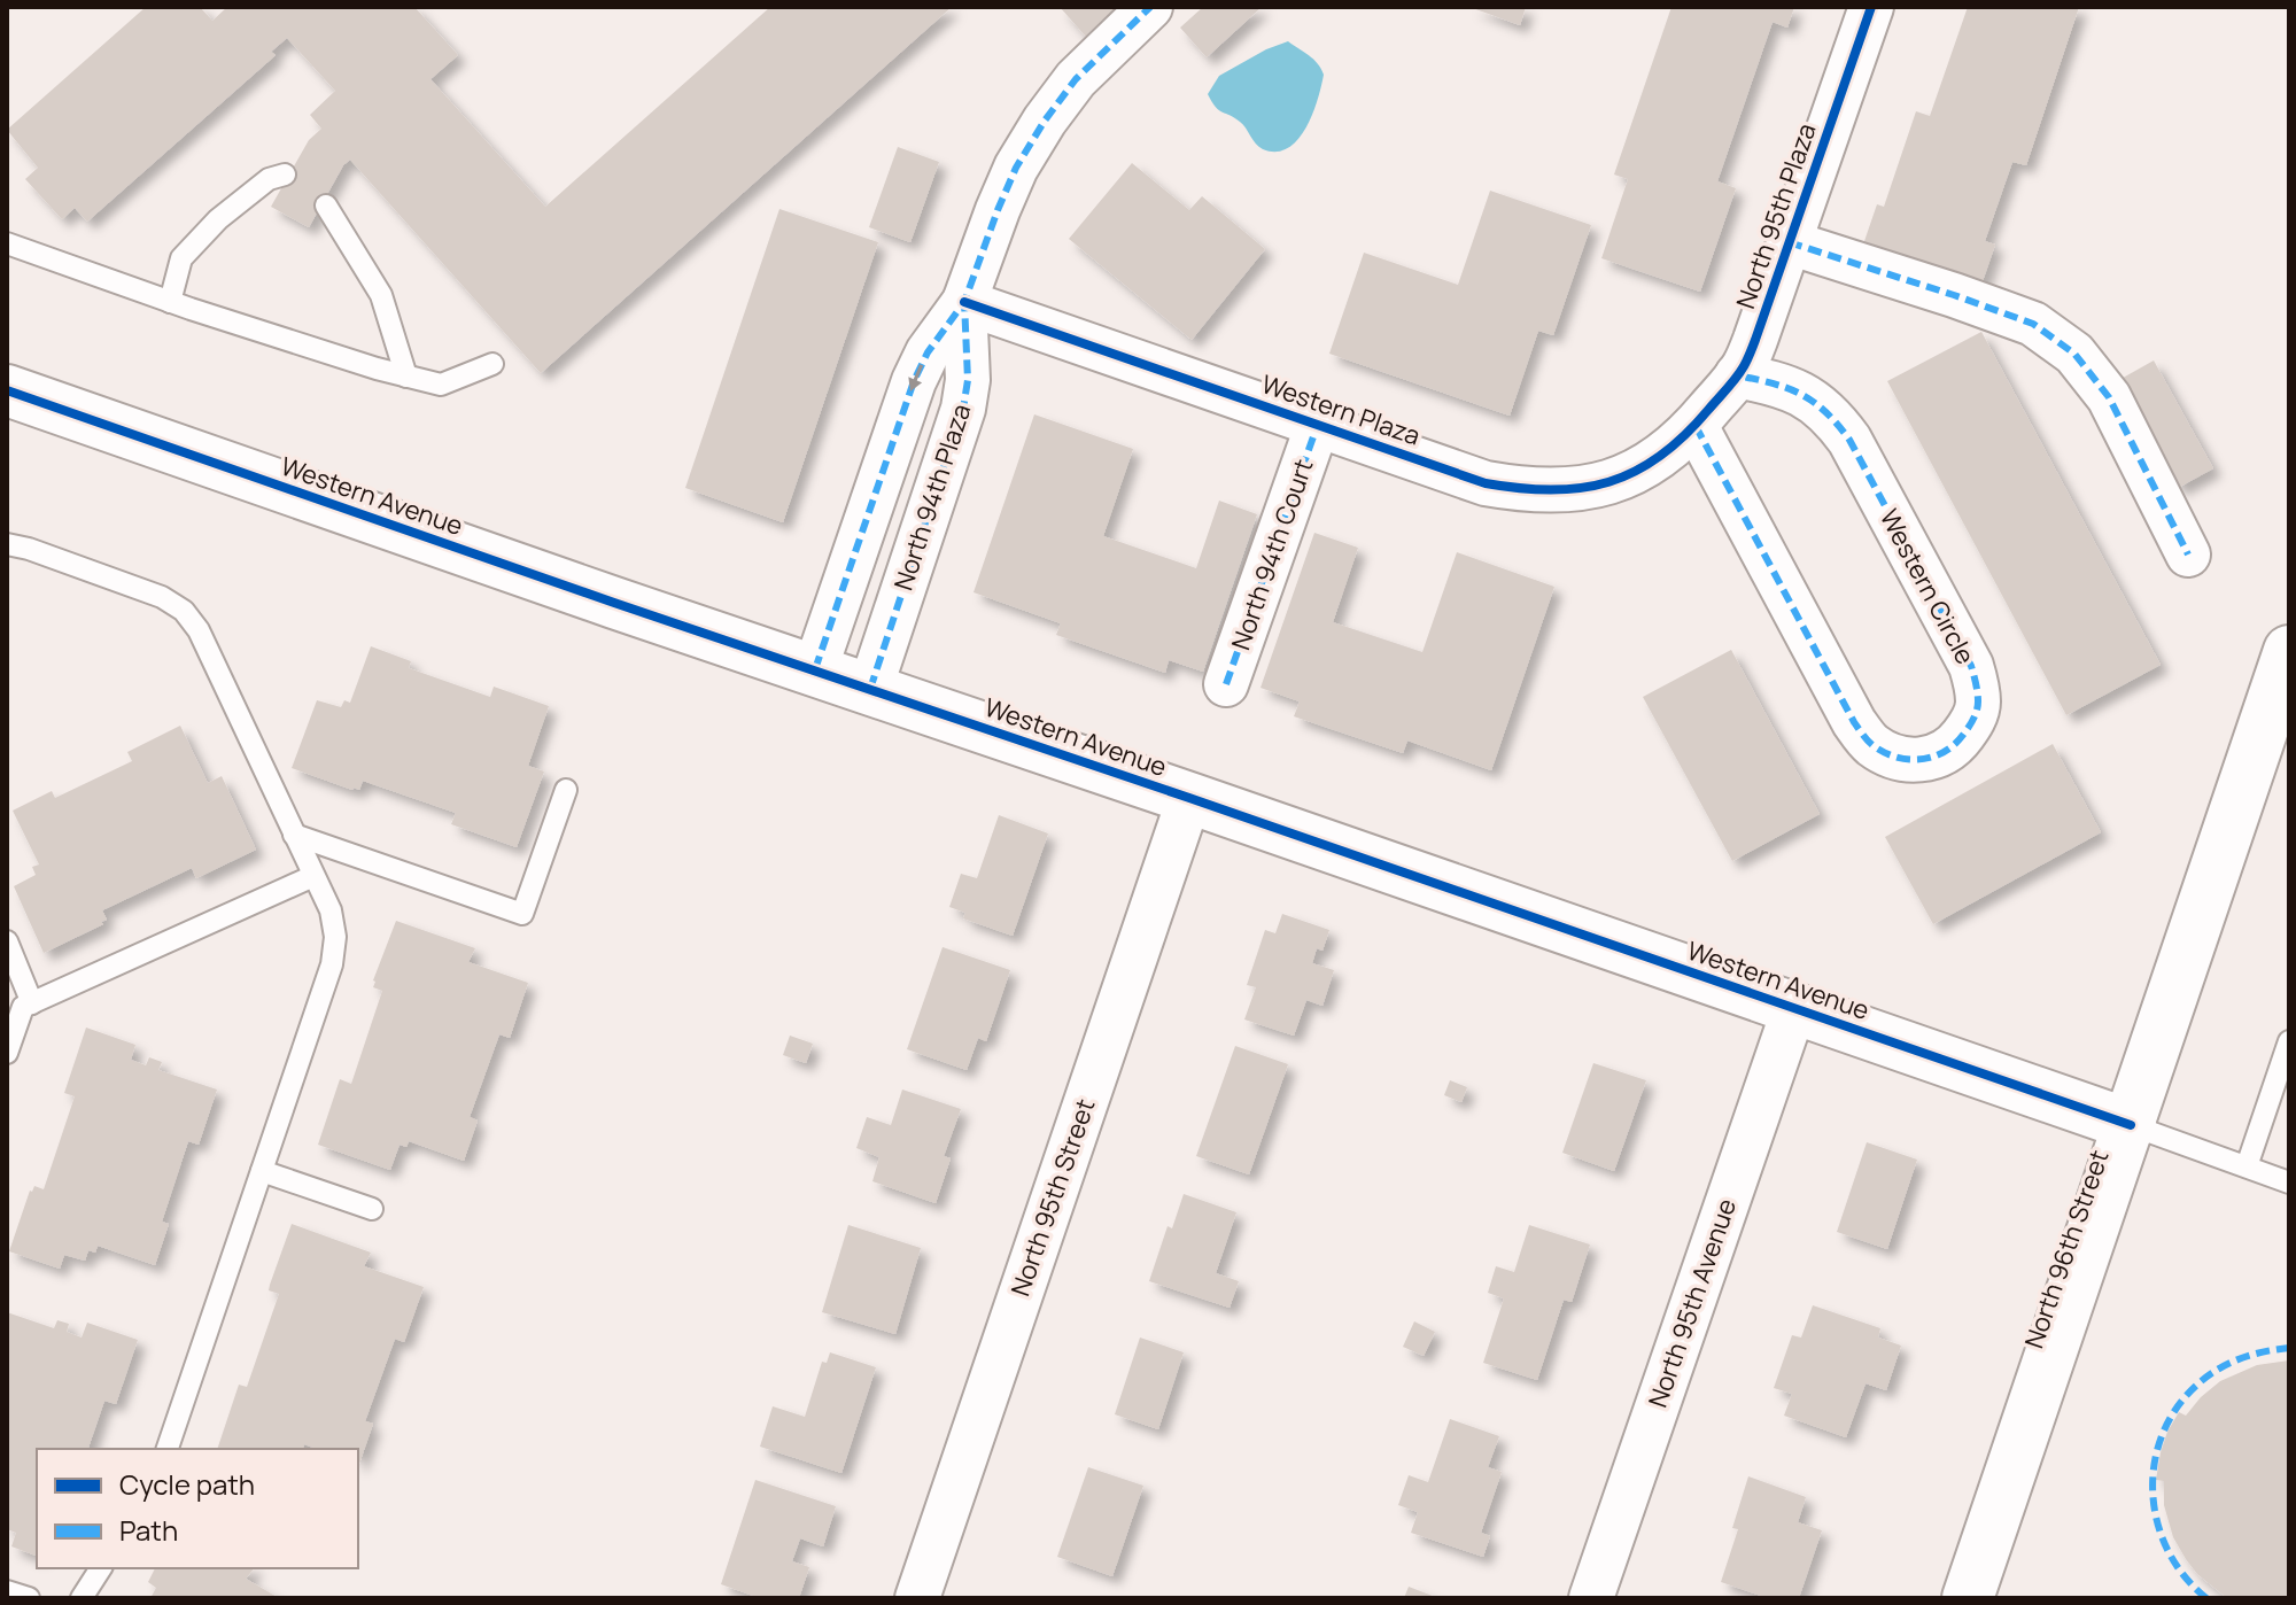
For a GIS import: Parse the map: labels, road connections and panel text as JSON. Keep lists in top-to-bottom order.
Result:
{
  "streets": {
    "street": [
      "North 95th Plaza",
      "Western Plaza",
      "Western Avenue",
      "North 94th Plaza",
      "North 94th Court",
      "Western Circle",
      "North 95th Street",
      "North 96th Street",
      "North 95th Avenue"
    ]
  },
  "crossings": [
    ["North 95th Plaza", "Western Plaza"],
    ["North 95th Plaza", "Western Circle"],
    ["Western Plaza", "North 94th Plaza"],
    ["Western Plaza", "North 94th Court"],
    ["Western Plaza", "Western Circle"],
    ["Western Avenue", "North 94th Plaza"],
    ["Western Avenue", "North 95th Street"],
    ["Western Avenue", "North 96th Street"],
    ["Western Avenue", "North 95th Avenue"]
  ],
  "legend": ["Cycle path", "Path"]
}
